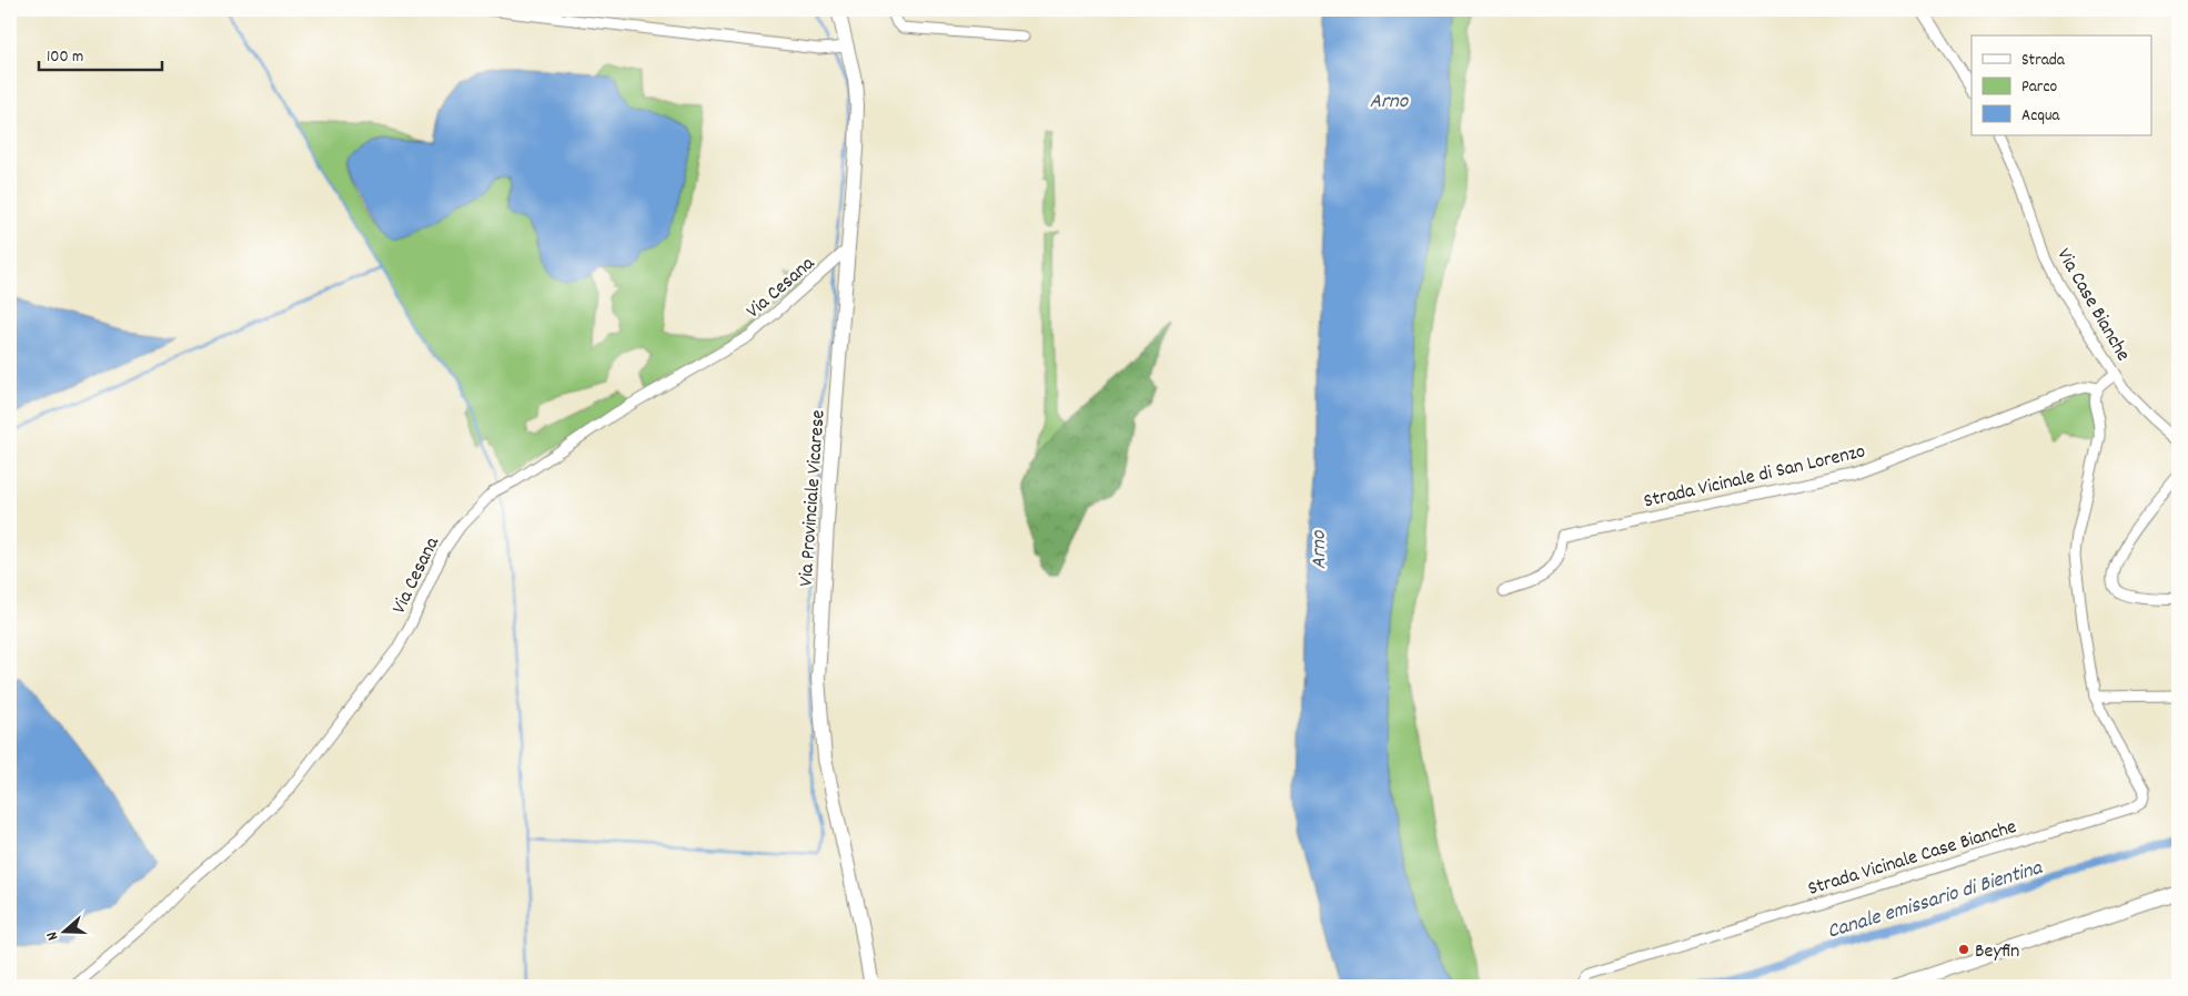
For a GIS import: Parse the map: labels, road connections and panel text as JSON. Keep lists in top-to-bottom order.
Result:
{
  "streets": {
    "main road": ["Via Provinciale Vicarese"],
    "street": [
      "Via Cesana",
      "Via Case Bianche",
      "Strada Vicinale di San Lorenzo",
      "Strada Vicinale Case Bianche"
    ]
  },
  "crossings": [
    ["Via Cesana", "Via Provinciale Vicarese"]
  ],
  "water": ["Arno", "Canale emissario di Bientina"],
  "places": ["Beyfin"],
  "legend": ["Strada", "Parco", "Acqua"],
  "scale_bar": "100 m",
  "north": "left"
}
